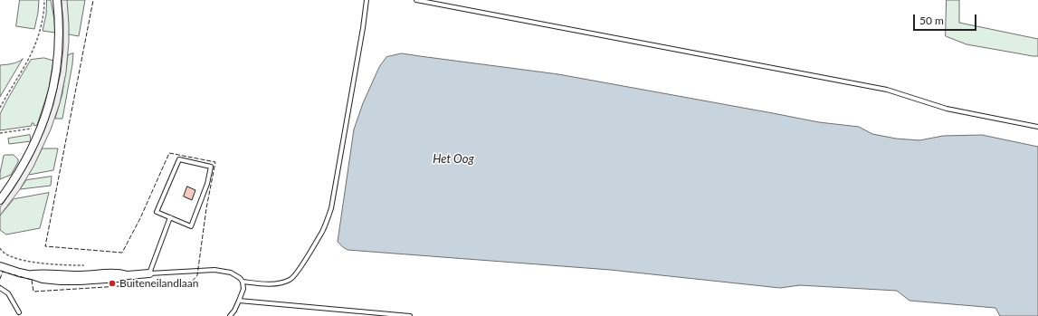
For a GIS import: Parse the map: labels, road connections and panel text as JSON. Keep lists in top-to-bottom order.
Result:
{
  "water": ["Het Oog"],
  "places": ["Buiteneilandlaan"],
  "scale_bar": "50 m"
}
